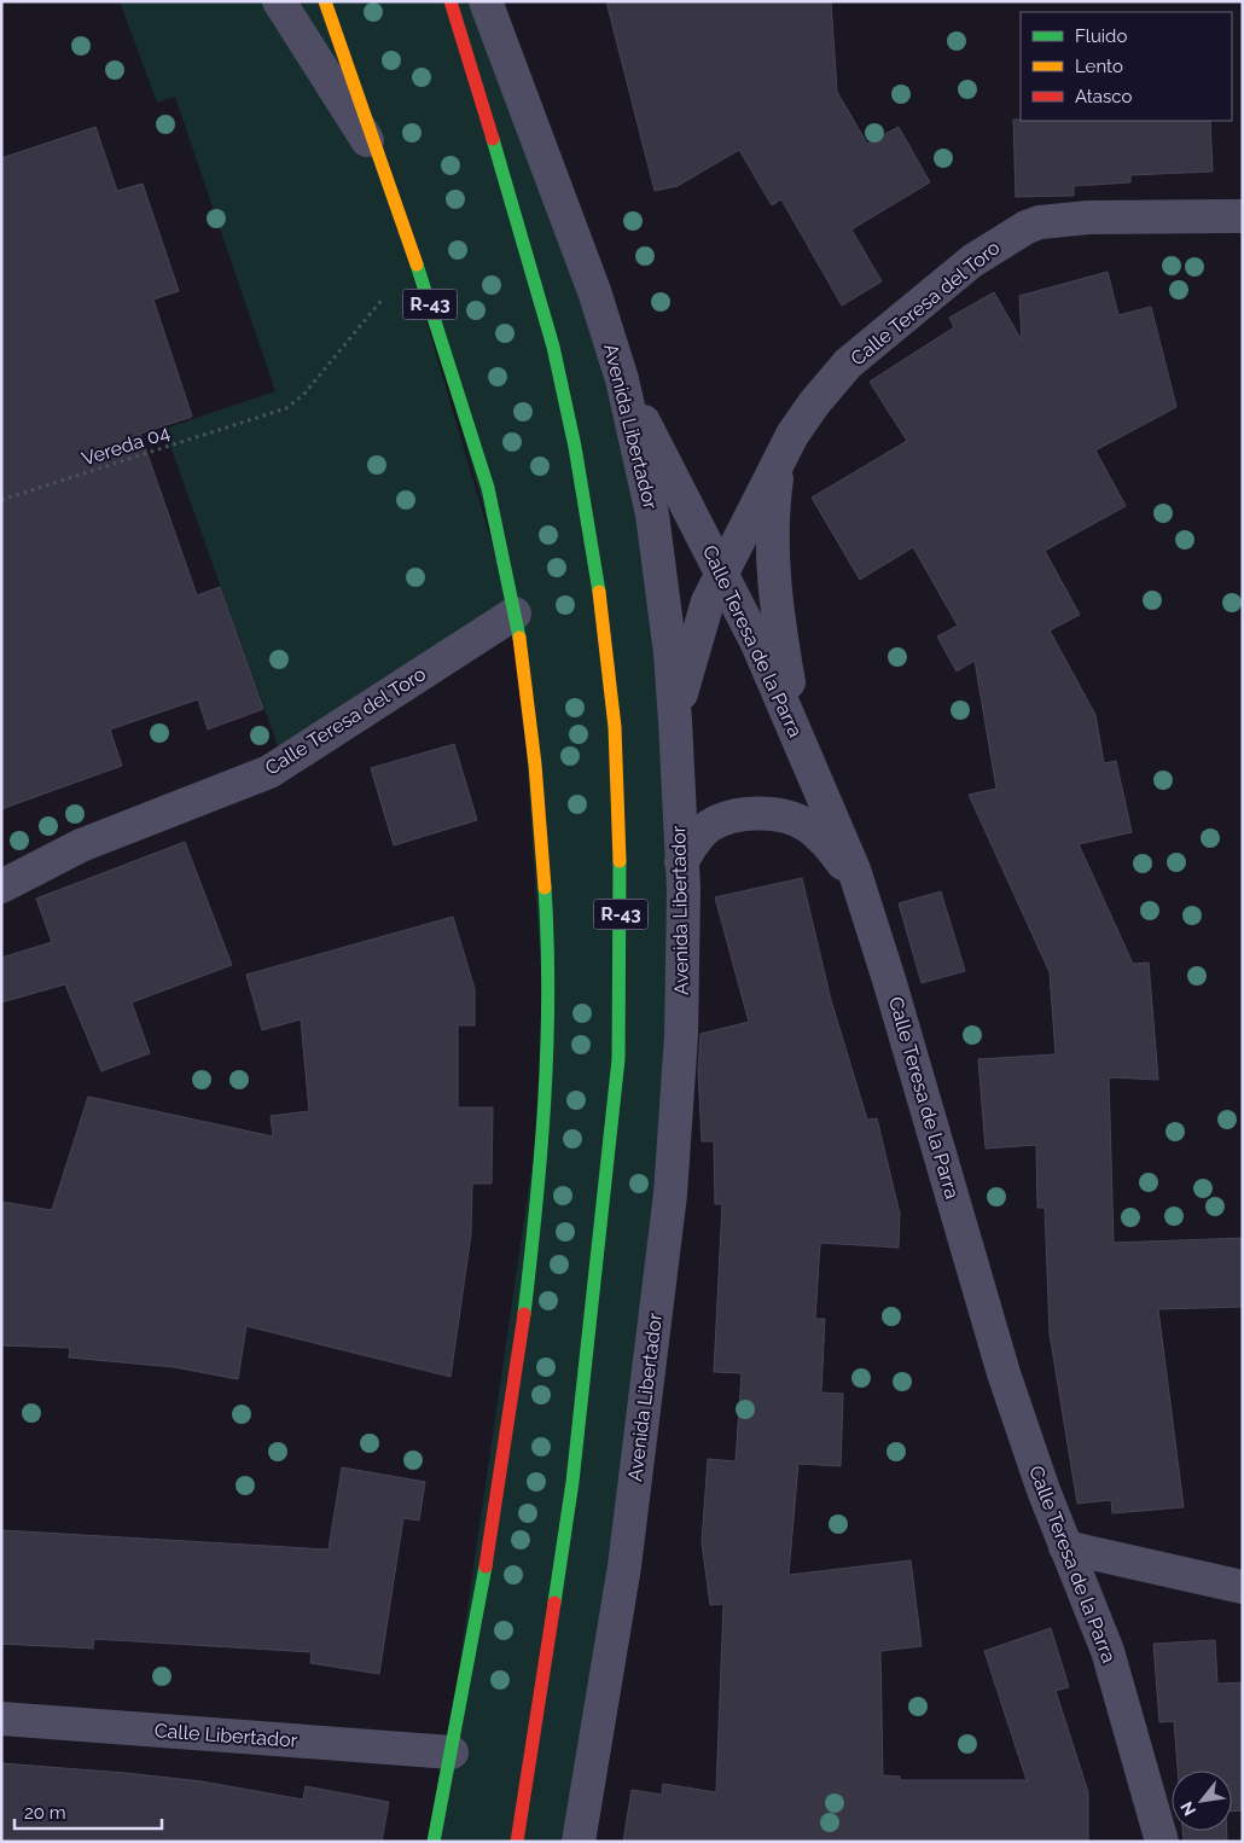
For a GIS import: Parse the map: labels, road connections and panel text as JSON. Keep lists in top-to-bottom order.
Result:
{
  "streets": {
    "main road": ["R-43"],
    "street": [
      "Calle Teresa del Toro",
      "Avenida Libertador",
      "Calle Teresa de la Parra",
      "Calle Libertador"
    ],
    "path": ["Vereda 04"]
  },
  "crossings": [
    ["Calle Teresa del Toro", "R-43"],
    ["Calle Teresa del Toro", "Avenida Libertador"],
    ["Calle Teresa del Toro", "Calle Teresa de la Parra"],
    ["R-43", "Vereda 04"],
    ["R-43", "Calle Libertador"],
    ["Avenida Libertador", "Calle Teresa de la Parra"]
  ],
  "legend": ["Fluido", "Lento", "Atasco"],
  "scale_bar": "20 m",
  "north": "bottom left"
}
